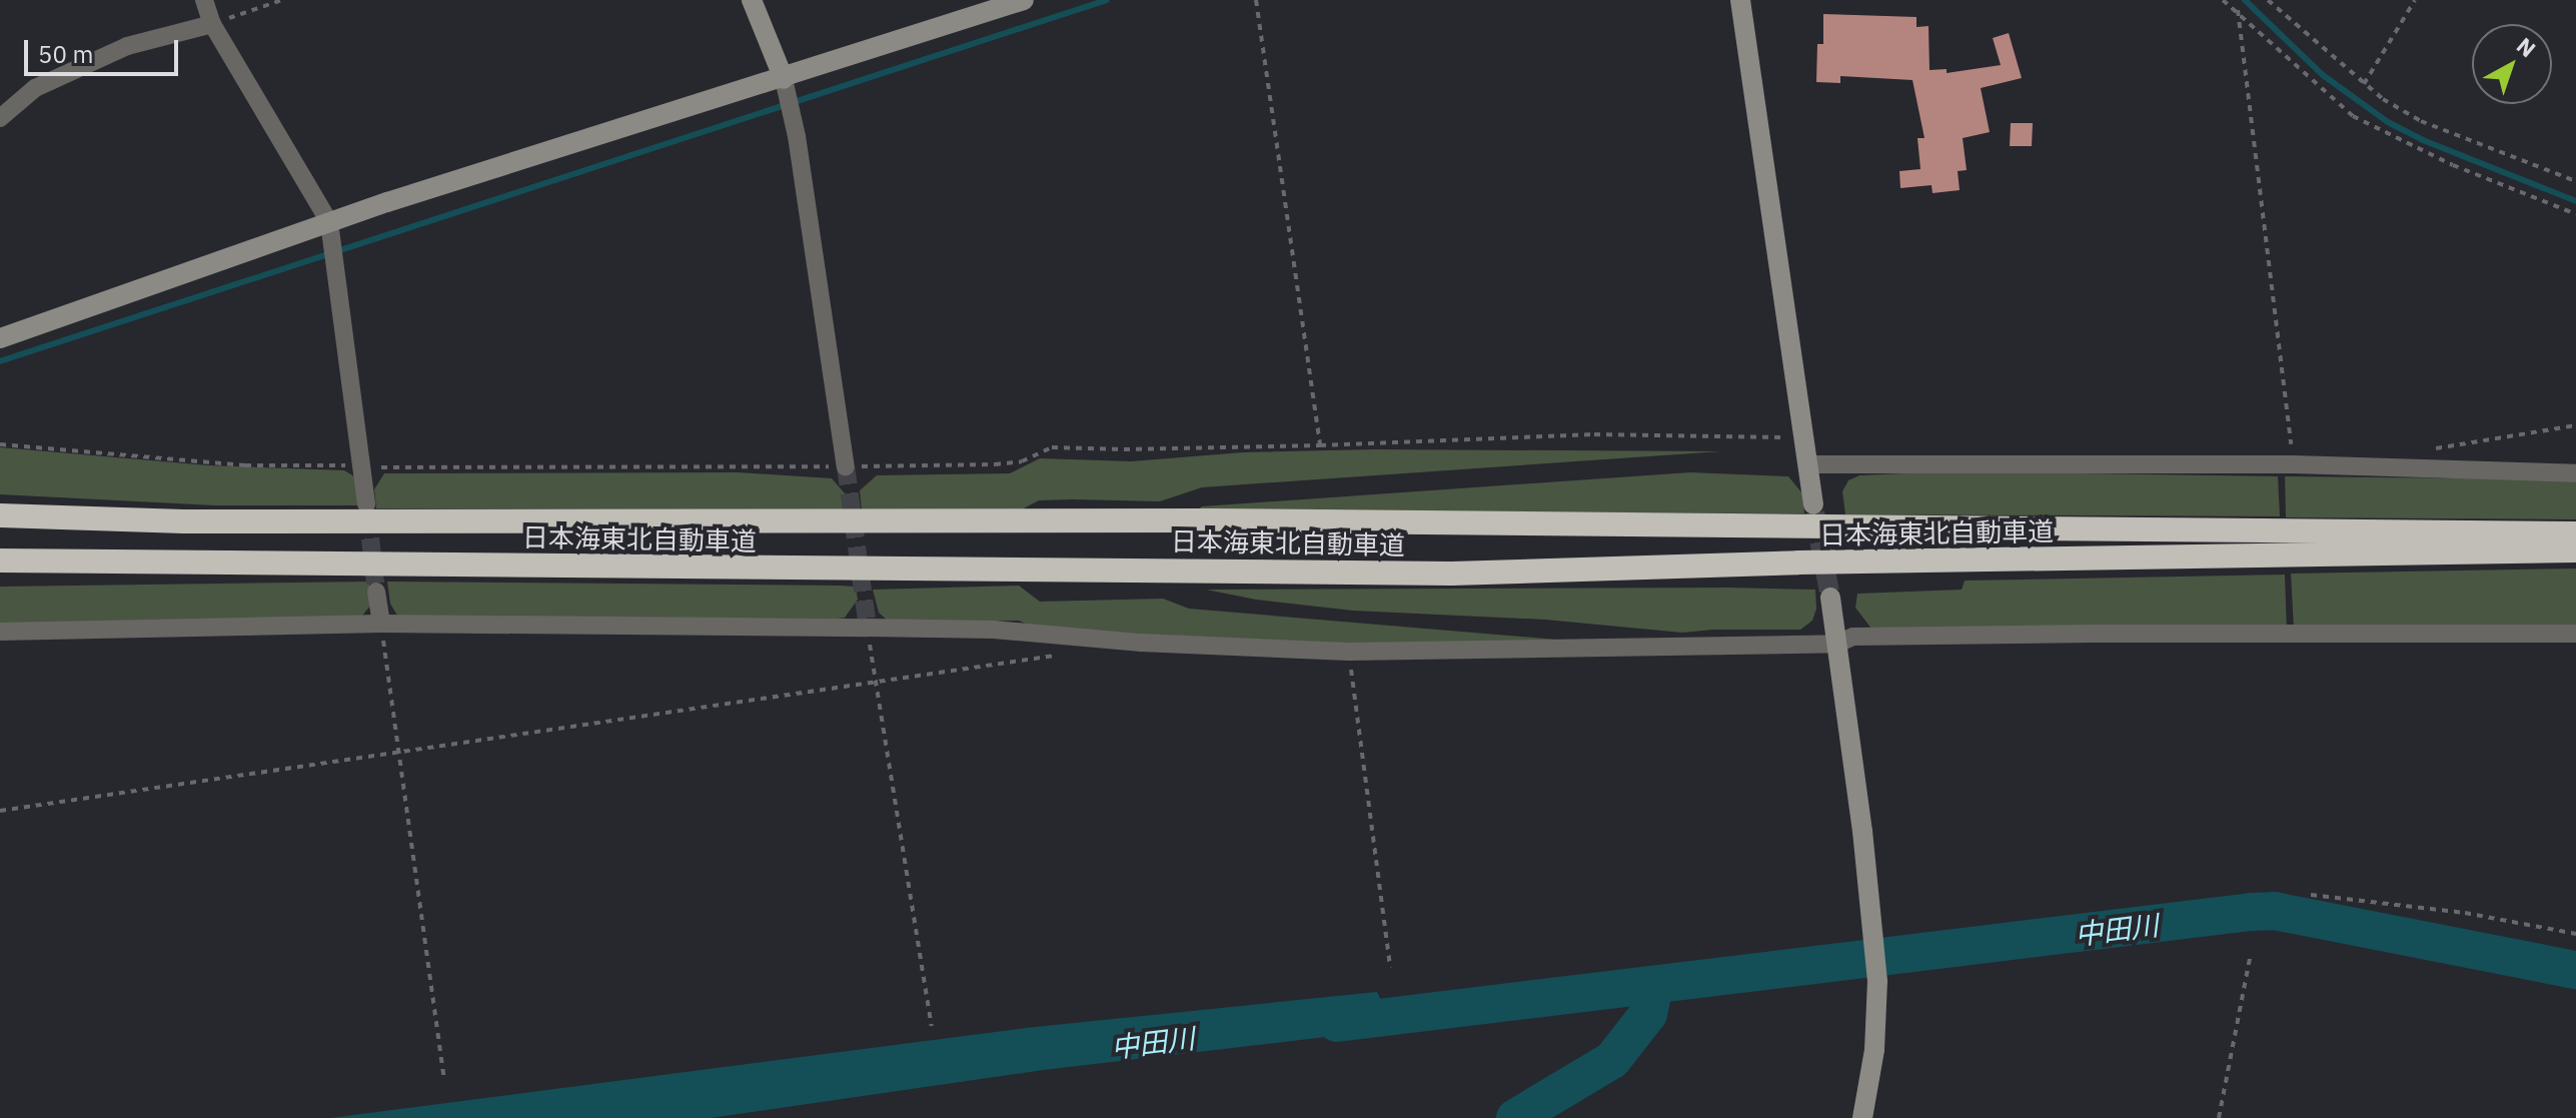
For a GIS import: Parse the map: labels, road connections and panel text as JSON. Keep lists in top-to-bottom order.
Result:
{
  "streets": {
    "highway": ["日本海東北自動車道"]
  },
  "water": ["中田川"],
  "scale_bar": "50 m",
  "north": "top right"
}
